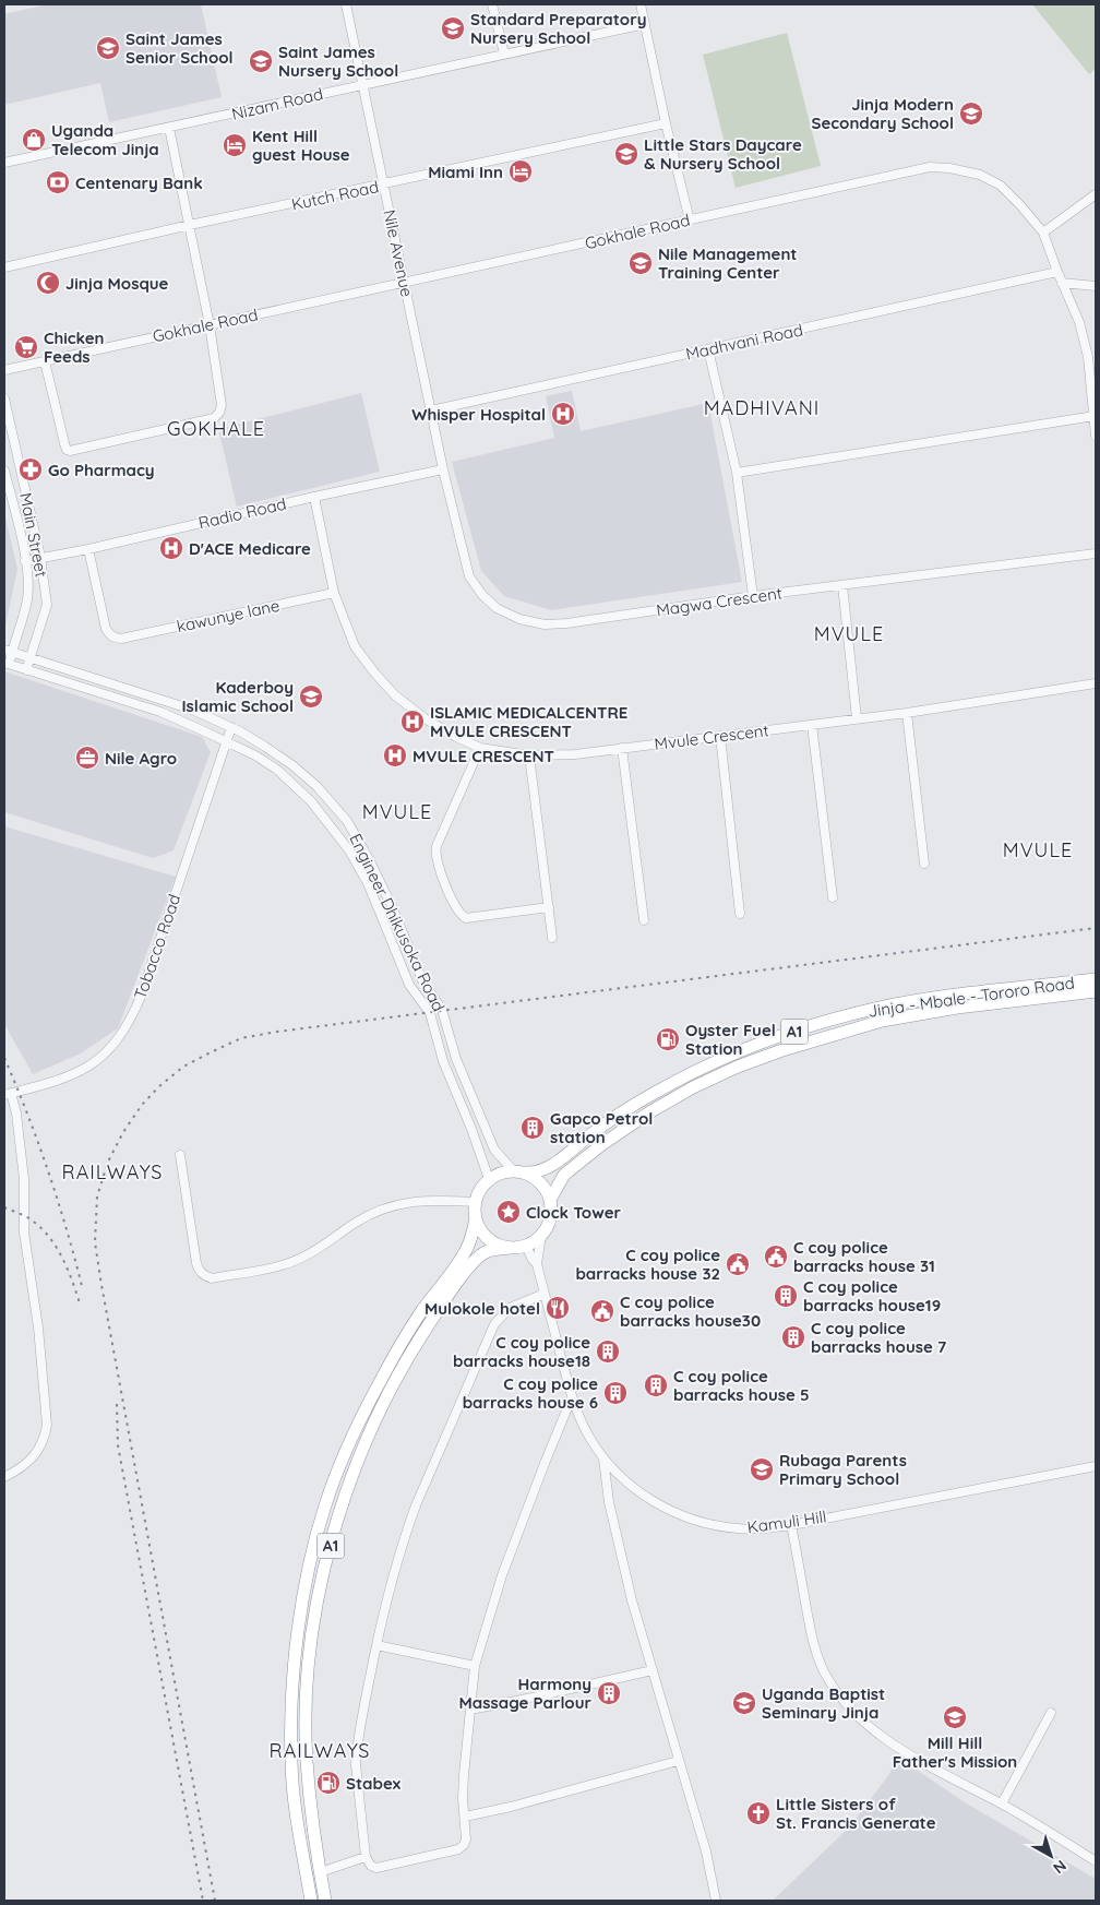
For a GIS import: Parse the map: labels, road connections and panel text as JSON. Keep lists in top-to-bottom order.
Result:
{
  "streets": {
    "highway": ["Jinja - Mbale - Tororo Road", "A1"],
    "street": [
      "Nizam Road",
      "Kutch Road",
      "Gokhale Road",
      "Nile Avenue",
      "Madhvani Road",
      "Radio Road",
      "Main Street",
      "Magwa Crescent",
      "kawunye lane",
      "Mvule Crescent",
      "Engineer Dhikusoka Road",
      "Tobacco Road",
      "Kamuli Hill"
    ]
  },
  "crossings": [
    ["Nizam Road", "Nile Avenue"],
    ["Kutch Road", "Nile Avenue"],
    ["Gokhale Road", "Nile Avenue"],
    ["Gokhale Road", "Madhvani Road"],
    ["Nile Avenue", "Madhvani Road"],
    ["Nile Avenue", "Radio Road"],
    ["Nile Avenue", "Magwa Crescent"],
    ["Radio Road", "Main Street"],
    ["Radio Road", "Magwa Crescent"],
    ["Radio Road", "kawunye lane"],
    ["Radio Road", "Mvule Crescent"],
    ["Main Street", "Engineer Dhikusoka Road"],
    ["kawunye lane", "Mvule Crescent"],
    ["Engineer Dhikusoka Road", "Tobacco Road"],
    ["Engineer Dhikusoka Road", "Jinja - Mbale - Tororo Road"],
    ["Engineer Dhikusoka Road", "A1"],
    ["Engineer Dhikusoka Road", "Kamuli Hill"],
    ["Jinja - Mbale - Tororo Road", "A1"],
    ["Jinja - Mbale - Tororo Road", "Kamuli Hill"],
    ["A1", "Kamuli Hill"]
  ],
  "districts": [
    "MADHIVANI",
    "GOKHALE",
    "MVULE",
    "MVULE",
    "MVULE",
    "RAILWAYS",
    "RAILWAYS"
  ],
  "places": {
    "school or university": [
      "Standard Preparatory Nursery School",
      "Saint James Senior School",
      "Saint James Nursery School",
      "Jinja Modern Secondary School",
      "Little Stars Daycare & Nursery School",
      "Nile Management Training Center",
      "Kaderboy Islamic School",
      "Rubaga Parents Primary School",
      "Uganda Baptist Seminary Jinja",
      "Mill Hill Father's Mission"
    ],
    "shop": ["Uganda Telecom Jinja"],
    "hotel": ["Kent Hill guest House", "Miami Inn"],
    "bank": ["Centenary Bank"],
    "mosque": ["Jinja Mosque"],
    "supermarket": ["Chicken Feeds"],
    "hospital": [
      "Whisper Hospital",
      "D'ACE Medicare",
      "ISLAMIC MEDICALCENTRE MVULE CRESCENT",
      "MVULE CRESCENT"
    ],
    "pharmacy": ["Go Pharmacy"],
    "office": ["Nile Agro"],
    "fuel station": ["Oyster Fuel Station", "Stabex"],
    "building": [
      "Gapco Petrol station",
      "C coy police barracks house19",
      "C coy police barracks house 7",
      "C coy police barracks house18",
      "C coy police barracks house 5",
      "C coy police barracks house 6",
      "Harmony Massage Parlour"
    ],
    "place": ["Clock Tower"],
    "public building": ["C coy police barracks house 31", "C coy police barracks house 32", "C coy police barracks house30"],
    "restaurant": ["Mulokole hotel"],
    "church": ["Little Sisters of St. Francis Generate"]
  },
  "north": "bottom right"
}
